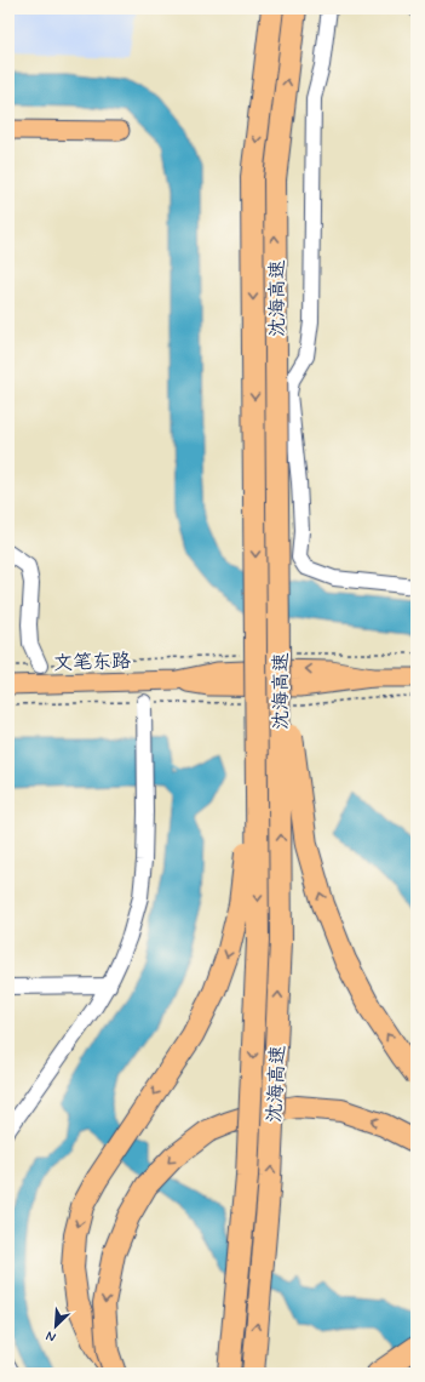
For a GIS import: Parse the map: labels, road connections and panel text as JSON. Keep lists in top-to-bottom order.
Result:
{
  "streets": {
    "highway": ["沈海高速"],
    "main road": ["文笔东路"]
  },
  "north": "bottom left"
}
